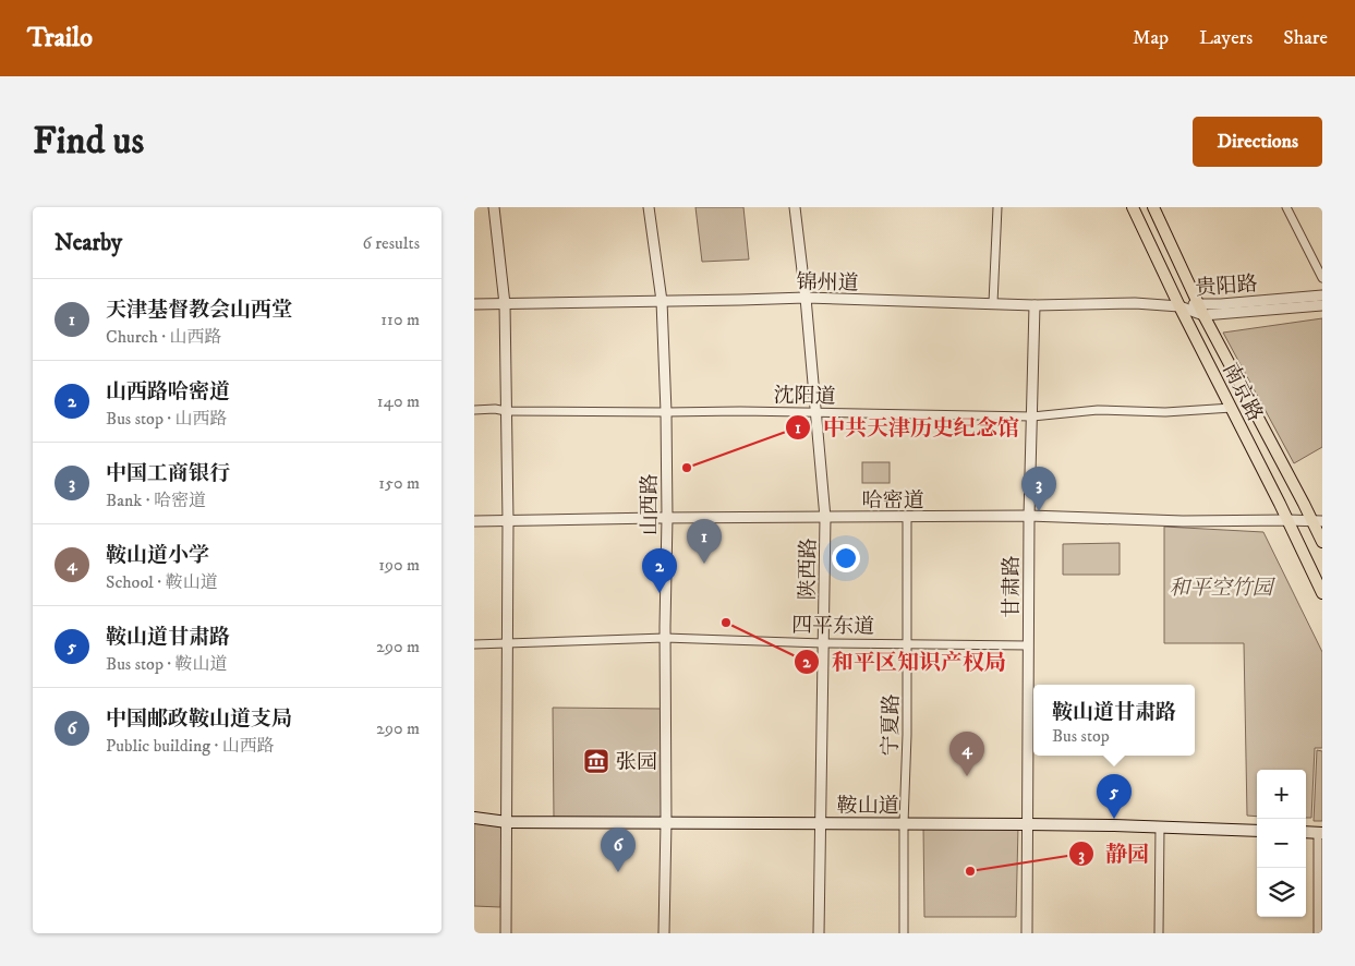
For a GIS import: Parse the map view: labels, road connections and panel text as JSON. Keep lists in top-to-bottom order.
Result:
{
  "streets": {
    "main road": ["南京路", "鞍山道"],
    "street": [
      "锦州道",
      "贵阳路",
      "沈阳道",
      "哈密道",
      "山西路",
      "陕西路",
      "甘肃路",
      "四平东道",
      "宁夏路"
    ]
  },
  "crossings": [
    ["锦州道", "贵阳路"],
    ["锦州道", "南京路"],
    ["锦州道", "山西路"],
    ["锦州道", "陕西路"],
    ["锦州道", "甘肃路"],
    ["贵阳路", "南京路"],
    ["南京路", "沈阳道"],
    ["南京路", "哈密道"],
    ["沈阳道", "山西路"],
    ["沈阳道", "陕西路"],
    ["沈阳道", "甘肃路"],
    ["哈密道", "山西路"],
    ["哈密道", "陕西路"],
    ["哈密道", "甘肃路"],
    ["哈密道", "宁夏路"],
    ["山西路", "四平东道"],
    ["山西路", "鞍山道"],
    ["陕西路", "四平东道"],
    ["陕西路", "鞍山道"],
    ["甘肃路", "四平东道"],
    ["甘肃路", "鞍山道"],
    ["四平东道", "宁夏路"],
    ["宁夏路", "鞍山道"]
  ],
  "parks": ["和平空竹园"],
  "places": {
    "other": ["中共天津历史纪念馆", "和平区知识产权局", "静园"],
    "museum": ["张园"]
  },
  "page": {
    "header": "Trailo",
    "nav": ["Map", "Layers", "Share"],
    "buttons": "Directions",
    "title": "Find us",
    "heading": ["Nearby", "6 results"],
    "list": [
      {
        "mark": "1",
        "name": "天津基督教会山西堂",
        "note": "Church · 山西路",
        "value": "110 m"
      },
      {
        "mark": "2",
        "name": "山西路哈密道",
        "note": "Bus stop · 山西路",
        "value": "140 m"
      },
      {
        "mark": "3",
        "name": "中国工商银行",
        "note": "Bank · 哈密道",
        "value": "150 m"
      },
      {
        "mark": "4",
        "name": "鞍山道小学",
        "note": "School · 鞍山道",
        "value": "190 m"
      },
      {
        "mark": "5",
        "name": "鞍山道甘肃路",
        "note": "Bus stop · 鞍山道",
        "value": "290 m"
      },
      {
        "mark": "6",
        "name": "中国邮政鞍山道支局",
        "note": "Public building · 山西路",
        "value": "290 m"
      }
    ],
    "pins": [
      "3",
      "1",
      "2",
      "4",
      "5",
      "6"
    ],
    "popup": ["鞍山道甘肃路", "Bus stop"],
    "map_buttons": ["+", "−"]
  }
}
